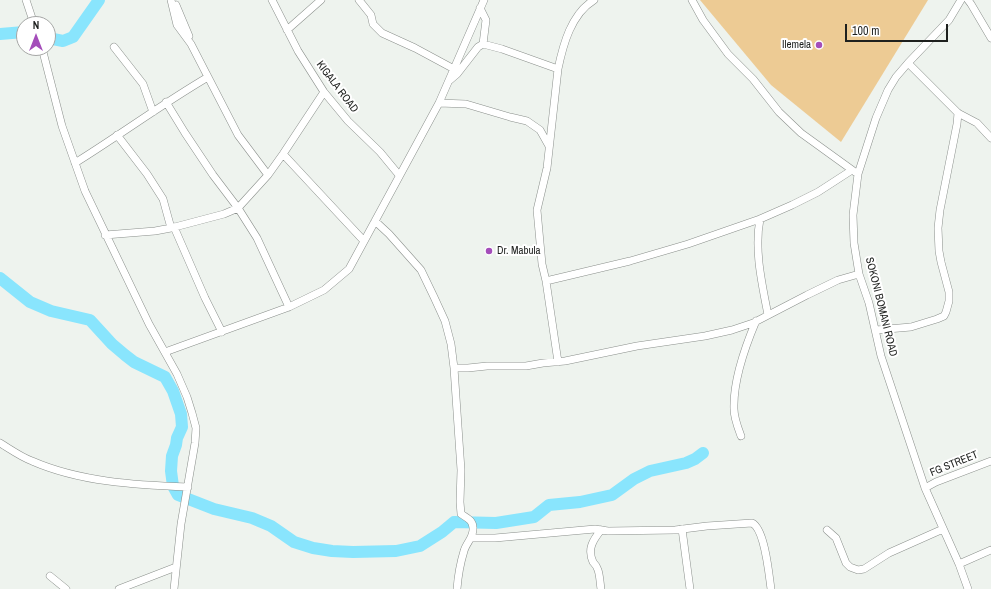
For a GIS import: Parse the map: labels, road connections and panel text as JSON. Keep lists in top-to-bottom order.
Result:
{
  "streets": {
    "street": ["KIGALA ROAD", "SOKONI BOMANI ROAD", "FG STREET"]
  },
  "crossings": [
    ["SOKONI BOMANI ROAD", "FG STREET"]
  ],
  "places": ["Ilemela", "Dr. Mabula"],
  "scale_bar": "100 m",
  "north": "top"
}
